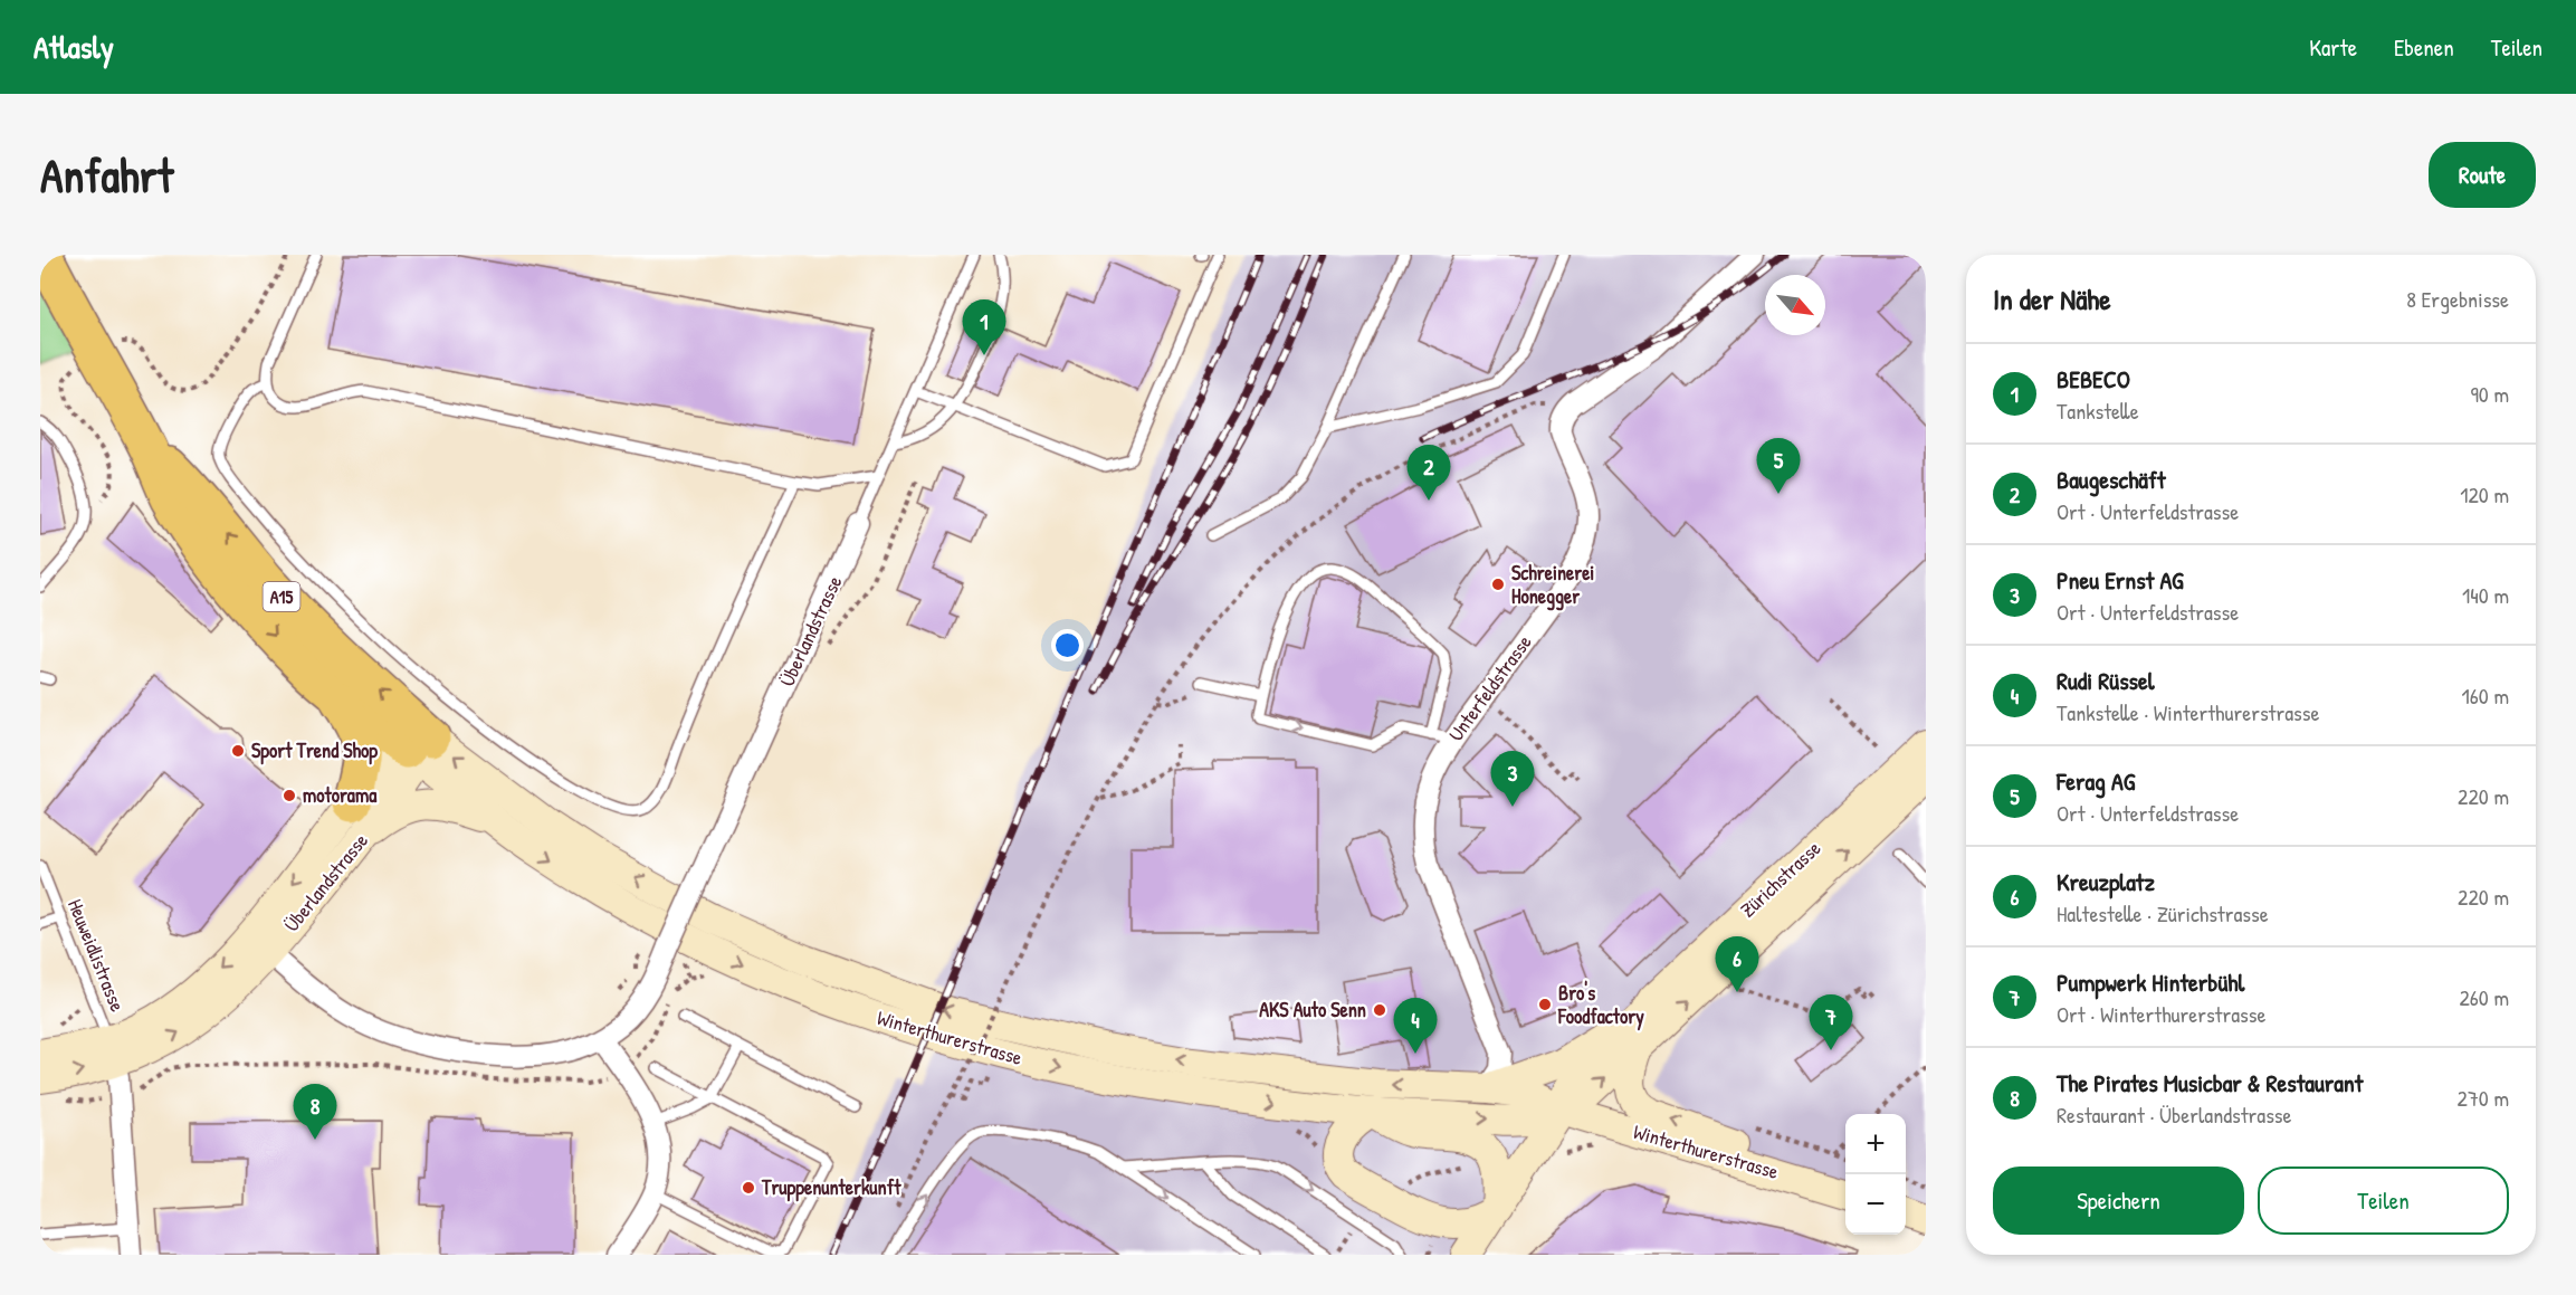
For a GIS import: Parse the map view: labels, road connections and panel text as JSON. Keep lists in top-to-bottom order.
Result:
{
  "streets": {
    "highway": ["A15"],
    "main road": ["Überlandstrasse", "Zürichstrasse", "Winterthurerstrasse"],
    "street": ["Unterfeldstrasse"],
    "lane": ["Heuweidlistrasse"]
  },
  "crossings": [
    ["A15", "Überlandstrasse"],
    ["A15", "Winterthurerstrasse"],
    ["Überlandstrasse", "Heuweidlistrasse"],
    ["Überlandstrasse", "Winterthurerstrasse"],
    ["Unterfeldstrasse", "Winterthurerstrasse"],
    ["Zürichstrasse", "Winterthurerstrasse"]
  ],
  "places": [
    "Schreinerei Honegger",
    "Sport Trend Shop",
    "motorama",
    "Bro's Foodfactory",
    "AKS Auto Senn",
    "Truppenunterkunft"
  ],
  "north": "bottom right",
  "page": {
    "header": "Atlasly",
    "nav": ["Karte", "Ebenen", "Teilen"],
    "buttons": [
      "Route",
      ["Speichern", "Teilen"]
    ],
    "title": "Anfahrt",
    "heading": ["In der Nähe", "8 Ergebnisse"],
    "pins": [
      "1",
      "5",
      "2",
      "3",
      "6",
      "7",
      "4",
      "8"
    ],
    "list": [
      {
        "mark": "1",
        "name": "BEBECO",
        "note": "Tankstelle",
        "value": "90 m"
      },
      {
        "mark": "2",
        "name": "Baugeschäft",
        "note": "Ort · Unterfeldstrasse",
        "value": "120 m"
      },
      {
        "mark": "3",
        "name": "Pneu Ernst AG",
        "note": "Ort · Unterfeldstrasse",
        "value": "140 m"
      },
      {
        "mark": "4",
        "name": "Rudi Rüssel",
        "note": "Tankstelle · Winterthurerstrasse",
        "value": "160 m"
      },
      {
        "mark": "5",
        "name": "Ferag AG",
        "note": "Ort · Unterfeldstrasse",
        "value": "220 m"
      },
      {
        "mark": "6",
        "name": "Kreuzplatz",
        "note": "Haltestelle · Zürichstrasse",
        "value": "220 m"
      },
      {
        "mark": "7",
        "name": "Pumpwerk Hinterbühl",
        "note": "Ort · Winterthurerstrasse",
        "value": "260 m"
      },
      {
        "mark": "8",
        "name": "The Pirates Musicbar & Restaurant",
        "note": "Restaurant · Überlandstrasse",
        "value": "270 m"
      }
    ],
    "map_buttons": ["+", "−"]
  }
}
